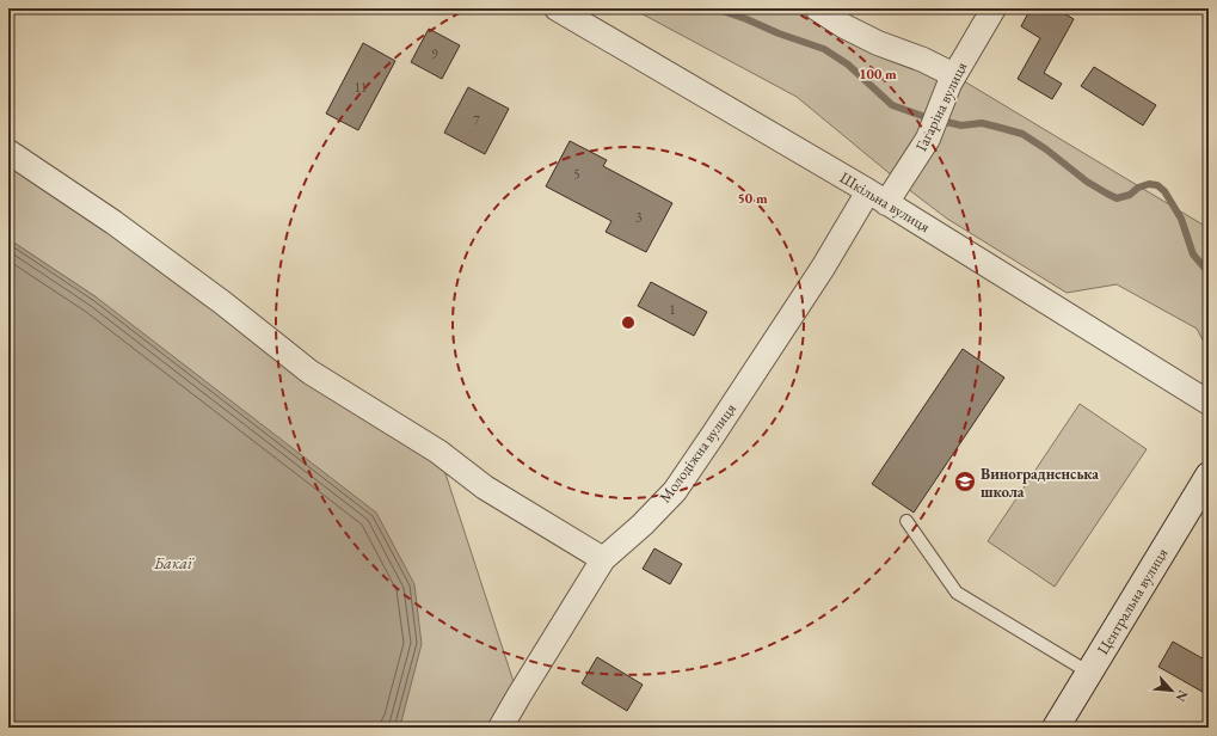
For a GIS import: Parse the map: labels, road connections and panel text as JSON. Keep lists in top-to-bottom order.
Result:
{
  "streets": {
    "street": [
      "Гагаріна вулиця",
      "Шкільна вулиця",
      "Молодіжна вулиця",
      "Центральна вулиця"
    ]
  },
  "crossings": [
    ["Гагаріна вулиця", "Шкільна вулиця"],
    ["Гагаріна вулиця", "Молодіжна вулиця"],
    ["Шкільна вулиця", "Молодіжна вулиця"]
  ],
  "water": ["Бакаї"],
  "places": {
    "school or university": ["Виноградненська школа"]
  },
  "house_numbers": [
    "9",
    "11",
    "7",
    "5",
    "3",
    "1"
  ],
  "north": "bottom right",
  "rings": ["100 m", "50 m"]
}
